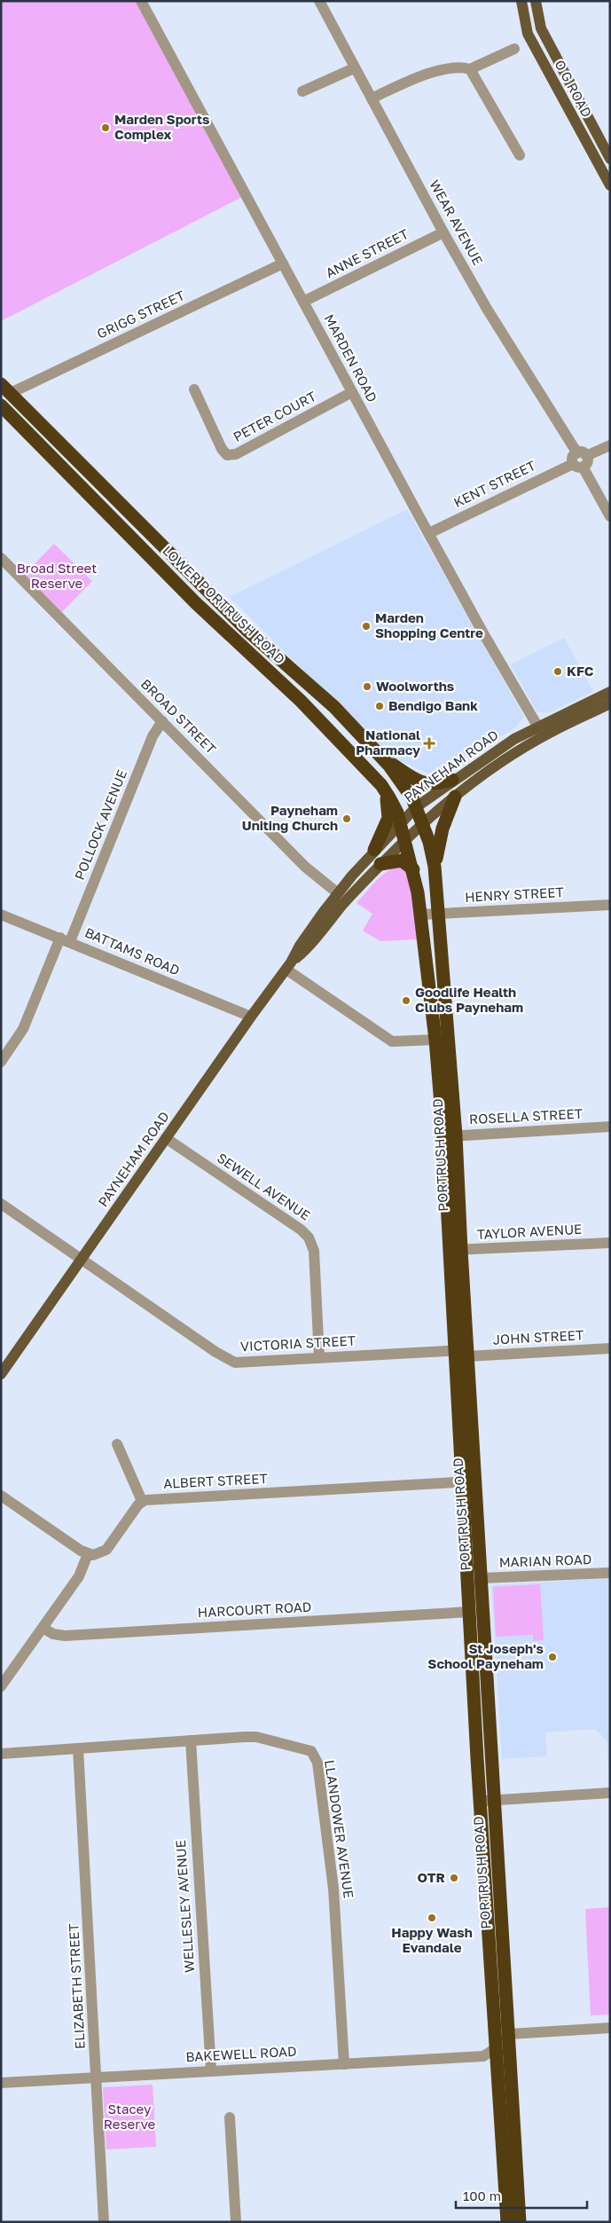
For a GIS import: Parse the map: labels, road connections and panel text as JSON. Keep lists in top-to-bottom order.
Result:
{
  "streets": {
    "highway": ["LOWER PORTRUSH ROAD", "PORTRUSH ROAD"],
    "main road": ["O G ROAD", "PAYNEHAM ROAD"],
    "street": [
      "WEAR AVENUE",
      "ANNE STREET",
      "GRIGG STREET",
      "MARDEN ROAD",
      "PETER COURT",
      "KENT STREET",
      "BROAD STREET",
      "POLLOCK AVENUE",
      "HENRY STREET",
      "BATTAMS ROAD",
      "ROSELLA STREET",
      "SEWELL AVENUE",
      "TAYLOR AVENUE",
      "JOHN STREET",
      "VICTORIA STREET",
      "ALBERT STREET",
      "MARIAN ROAD",
      "HARCOURT ROAD",
      "LLANDOWER AVENUE",
      "WELLESLEY AVENUE",
      "ELIZABETH STREET",
      "BAKEWELL ROAD"
    ]
  },
  "crossings": [
    ["WEAR AVENUE", "ANNE STREET"],
    ["WEAR AVENUE", "KENT STREET"],
    ["ANNE STREET", "MARDEN ROAD"],
    ["GRIGG STREET", "MARDEN ROAD"],
    ["GRIGG STREET", "LOWER PORTRUSH ROAD"],
    ["MARDEN ROAD", "PETER COURT"],
    ["MARDEN ROAD", "KENT STREET"],
    ["MARDEN ROAD", "PAYNEHAM ROAD"],
    ["LOWER PORTRUSH ROAD", "PAYNEHAM ROAD"],
    ["LOWER PORTRUSH ROAD", "PORTRUSH ROAD"],
    ["BROAD STREET", "PAYNEHAM ROAD"],
    ["BROAD STREET", "POLLOCK AVENUE"],
    ["PAYNEHAM ROAD", "BATTAMS ROAD"],
    ["PAYNEHAM ROAD", "PORTRUSH ROAD"],
    ["PAYNEHAM ROAD", "SEWELL AVENUE"],
    ["PAYNEHAM ROAD", "VICTORIA STREET"],
    ["POLLOCK AVENUE", "BATTAMS ROAD"],
    ["HENRY STREET", "PORTRUSH ROAD"],
    ["ROSELLA STREET", "PORTRUSH ROAD"],
    ["PORTRUSH ROAD", "TAYLOR AVENUE"],
    ["PORTRUSH ROAD", "JOHN STREET"],
    ["PORTRUSH ROAD", "VICTORIA STREET"],
    ["PORTRUSH ROAD", "ALBERT STREET"],
    ["PORTRUSH ROAD", "MARIAN ROAD"],
    ["PORTRUSH ROAD", "HARCOURT ROAD"],
    ["PORTRUSH ROAD", "BAKEWELL ROAD"],
    ["SEWELL AVENUE", "VICTORIA STREET"],
    ["JOHN STREET", "VICTORIA STREET"],
    ["LLANDOWER AVENUE", "WELLESLEY AVENUE"],
    ["LLANDOWER AVENUE", "ELIZABETH STREET"],
    ["LLANDOWER AVENUE", "BAKEWELL ROAD"],
    ["WELLESLEY AVENUE", "BAKEWELL ROAD"],
    ["ELIZABETH STREET", "BAKEWELL ROAD"]
  ],
  "parks": ["Broad Street Reserve", "Stacey Reserve"],
  "places": {
    "other": [
      "Marden Sports Complex",
      "Marden Shopping Centre",
      "KFC",
      "Woolworths",
      "Bendigo Bank",
      "Payneham Uniting Church",
      "Goodlife Health Clubs Payneham",
      "St Joseph's School Payneham",
      "OTR",
      "Happy Wash Evandale"
    ],
    "health": ["National Pharmacy"]
  },
  "scale_bar": "100 m"
}
